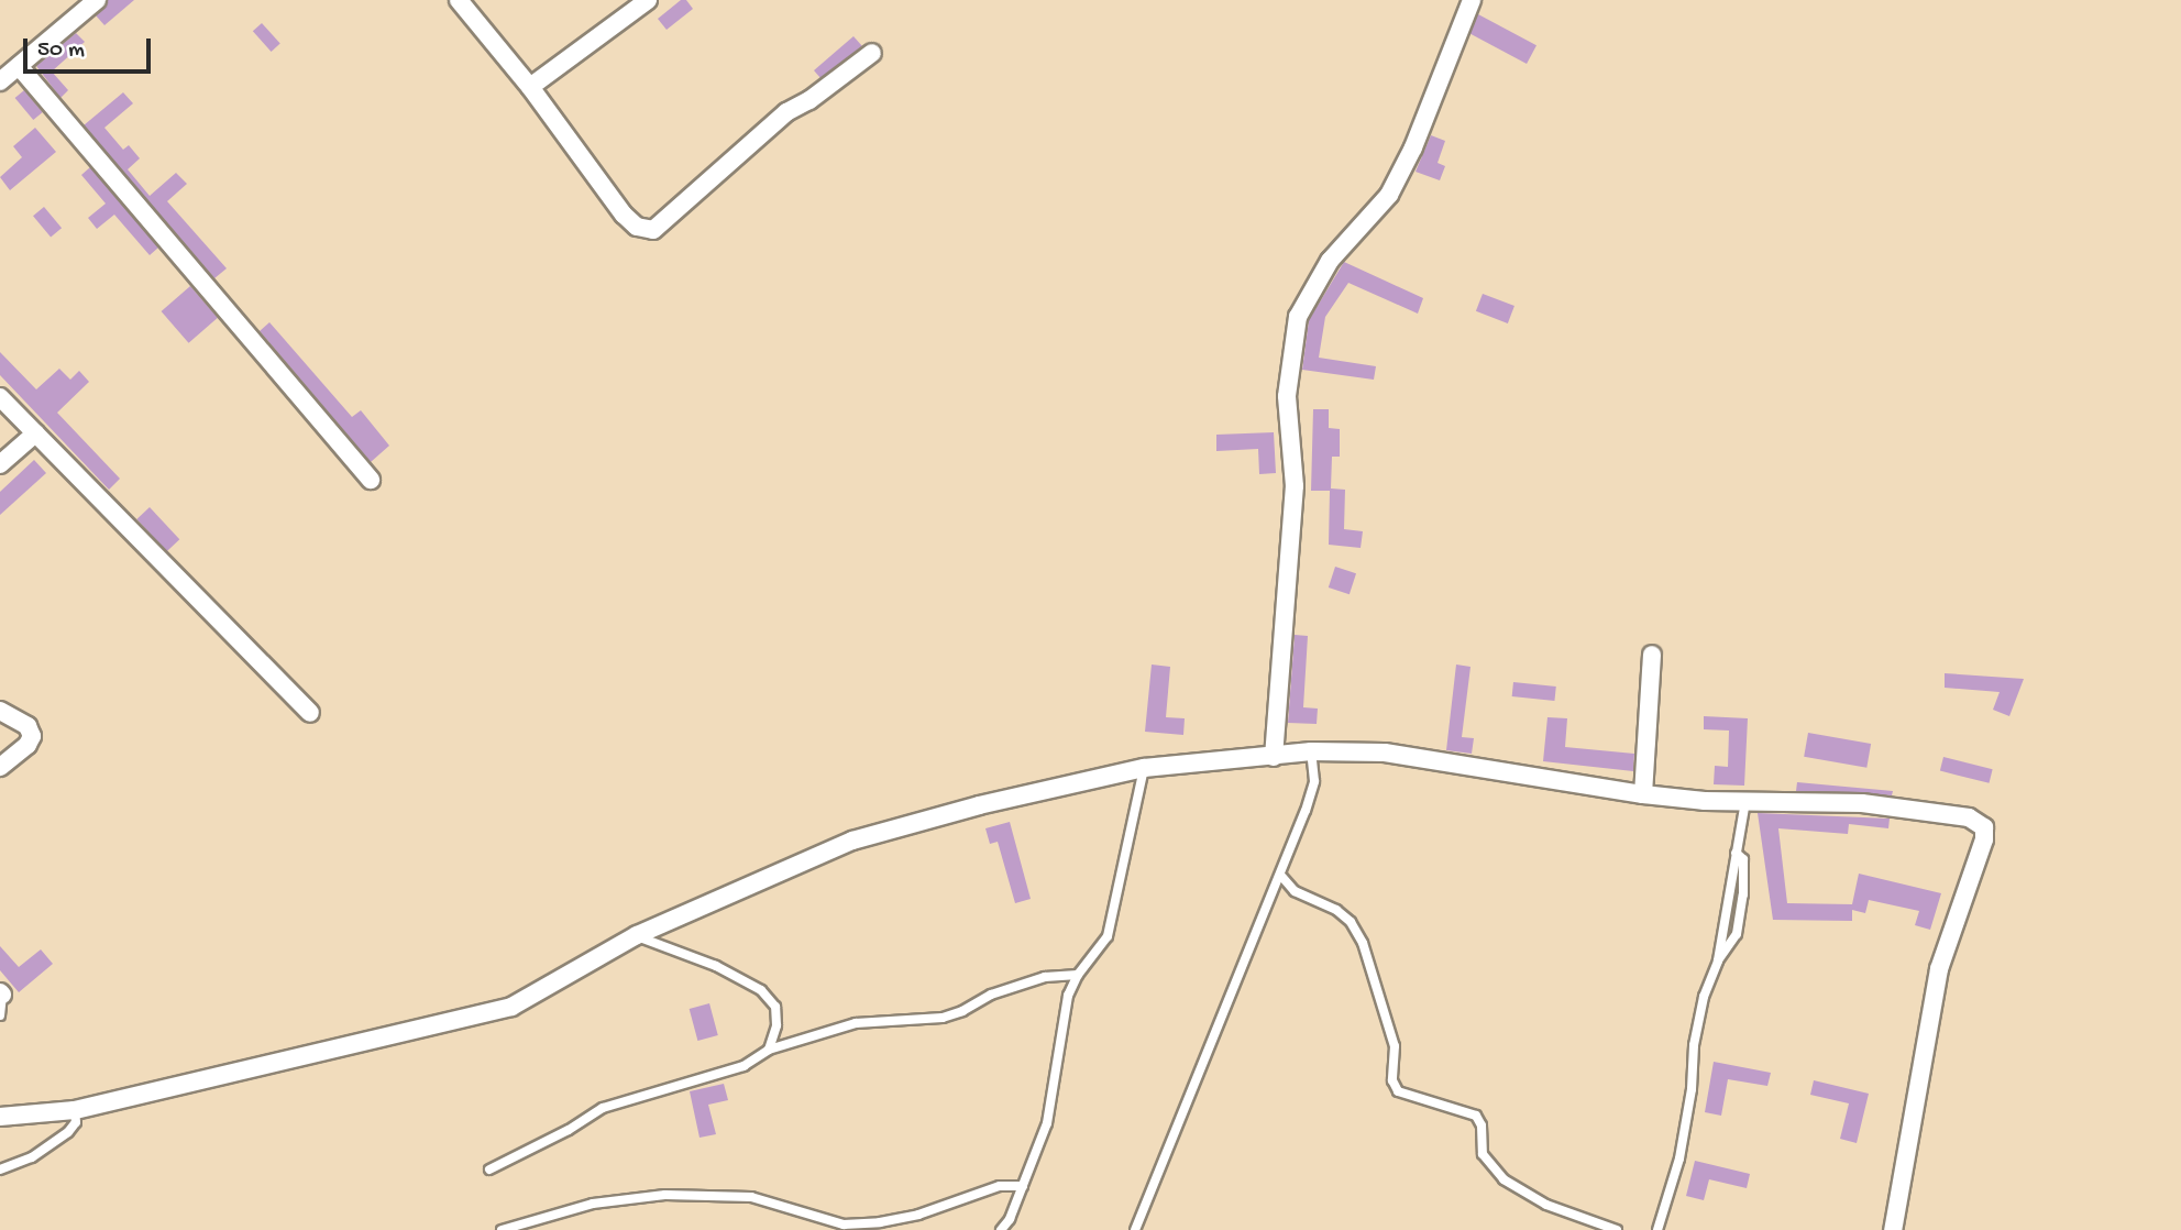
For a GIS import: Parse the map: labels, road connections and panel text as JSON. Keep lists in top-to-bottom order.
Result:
{
  "scale_bar": "50 m"
}
